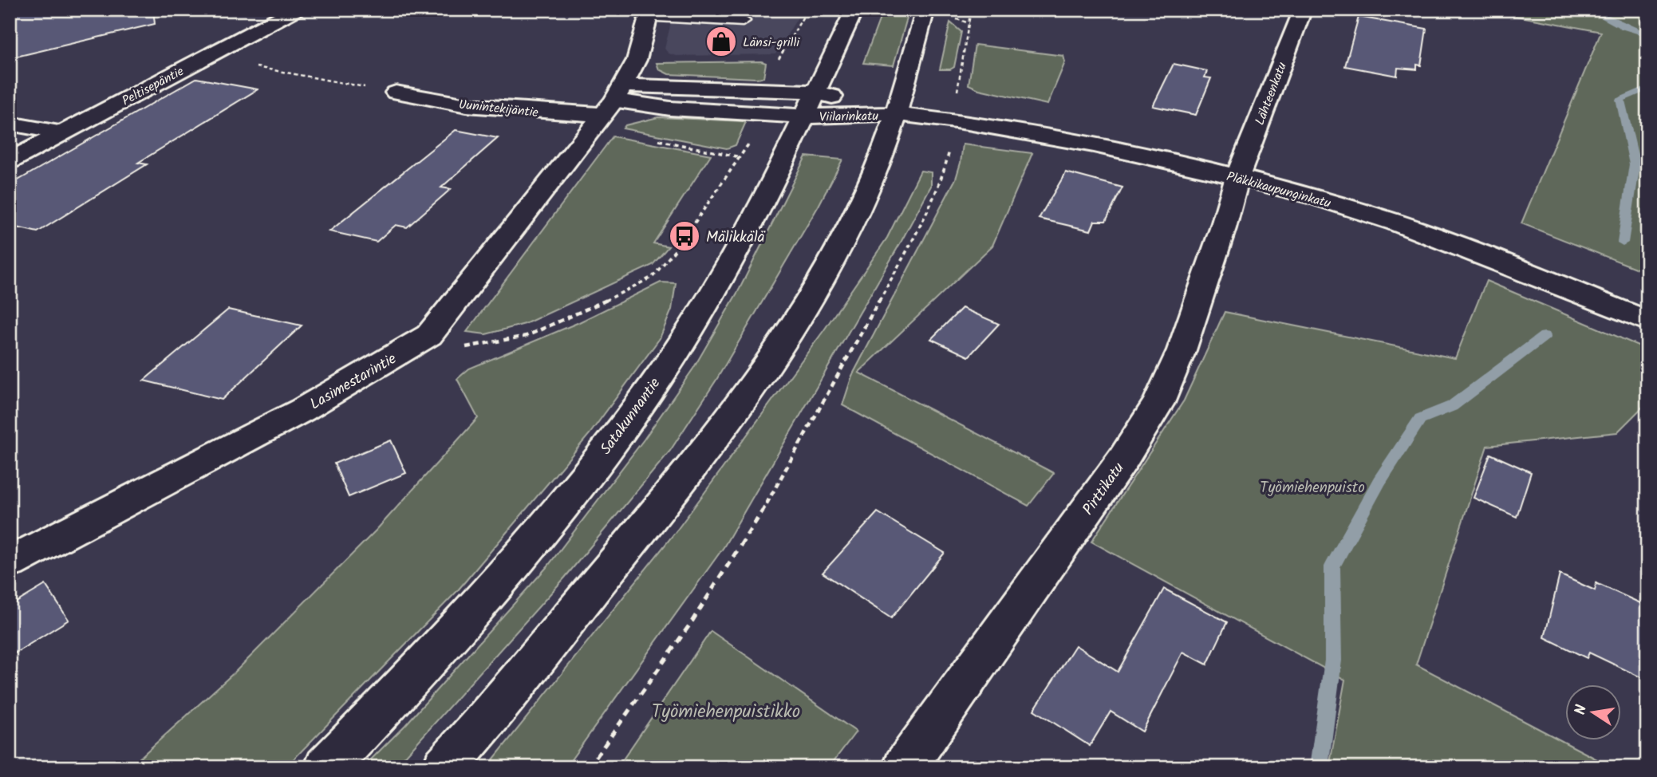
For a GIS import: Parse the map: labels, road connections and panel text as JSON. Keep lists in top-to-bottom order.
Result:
{
  "streets": {
    "street": [
      "Peltisepäntie",
      "Lähteenkatu",
      "Uunintekijäntie",
      "Viilarinkatu",
      "Pläkkikaupunginkatu",
      "Lasimestarintie",
      "Satakunnantie",
      "Pirttikatu"
    ]
  },
  "crossings": [
    ["Lähteenkatu", "Pläkkikaupunginkatu"],
    ["Lähteenkatu", "Pirttikatu"],
    ["Uunintekijäntie", "Viilarinkatu"],
    ["Uunintekijäntie", "Lasimestarintie"],
    ["Viilarinkatu", "Pläkkikaupunginkatu"],
    ["Viilarinkatu", "Lasimestarintie"],
    ["Viilarinkatu", "Satakunnantie"],
    ["Pläkkikaupunginkatu", "Pirttikatu"]
  ],
  "parks": ["Työmiehenpuisto", "Työmiehenpuistikko"],
  "places": {
    "shop": ["Länsi-grilli"],
    "bus stop": ["Mälikkälä"]
  },
  "north": "left"
}
